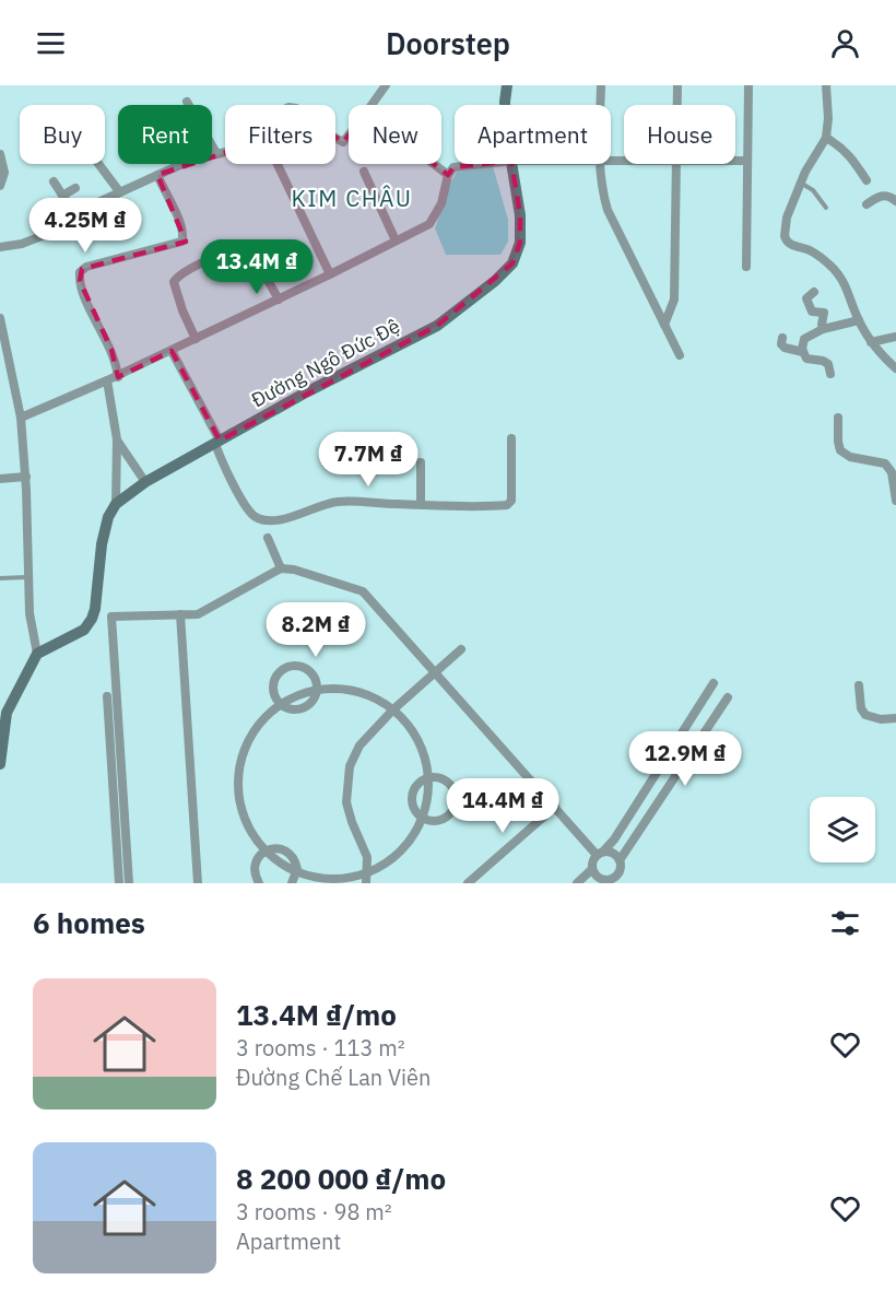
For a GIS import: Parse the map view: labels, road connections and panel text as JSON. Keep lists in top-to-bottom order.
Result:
{
  "streets": {
    "main road": ["Đường Ngô Đức Đệ"]
  },
  "districts": ["KIM CHÂU"],
  "page": {
    "header": "Doorstep",
    "chip": [
      "Buy",
      "Rent",
      "Filters",
      "New",
      "Apartment",
      "House"
    ],
    "price": [
      "4.25M ₫",
      "13.4M ₫",
      "7.7M ₫",
      "8.2M ₫",
      "12.9M ₫",
      "14.4M ₫"
    ],
    "heading": "6 homes",
    "list": [
      {
        "name": "13.4M ₫/mo",
        "note": "3 rooms · 113 m² · Đường Chế Lan Viên"
      },
      {
        "name": "8 200 000 ₫/mo",
        "note": "3 rooms · 98 m² · Apartment"
      }
    ]
  }
}
